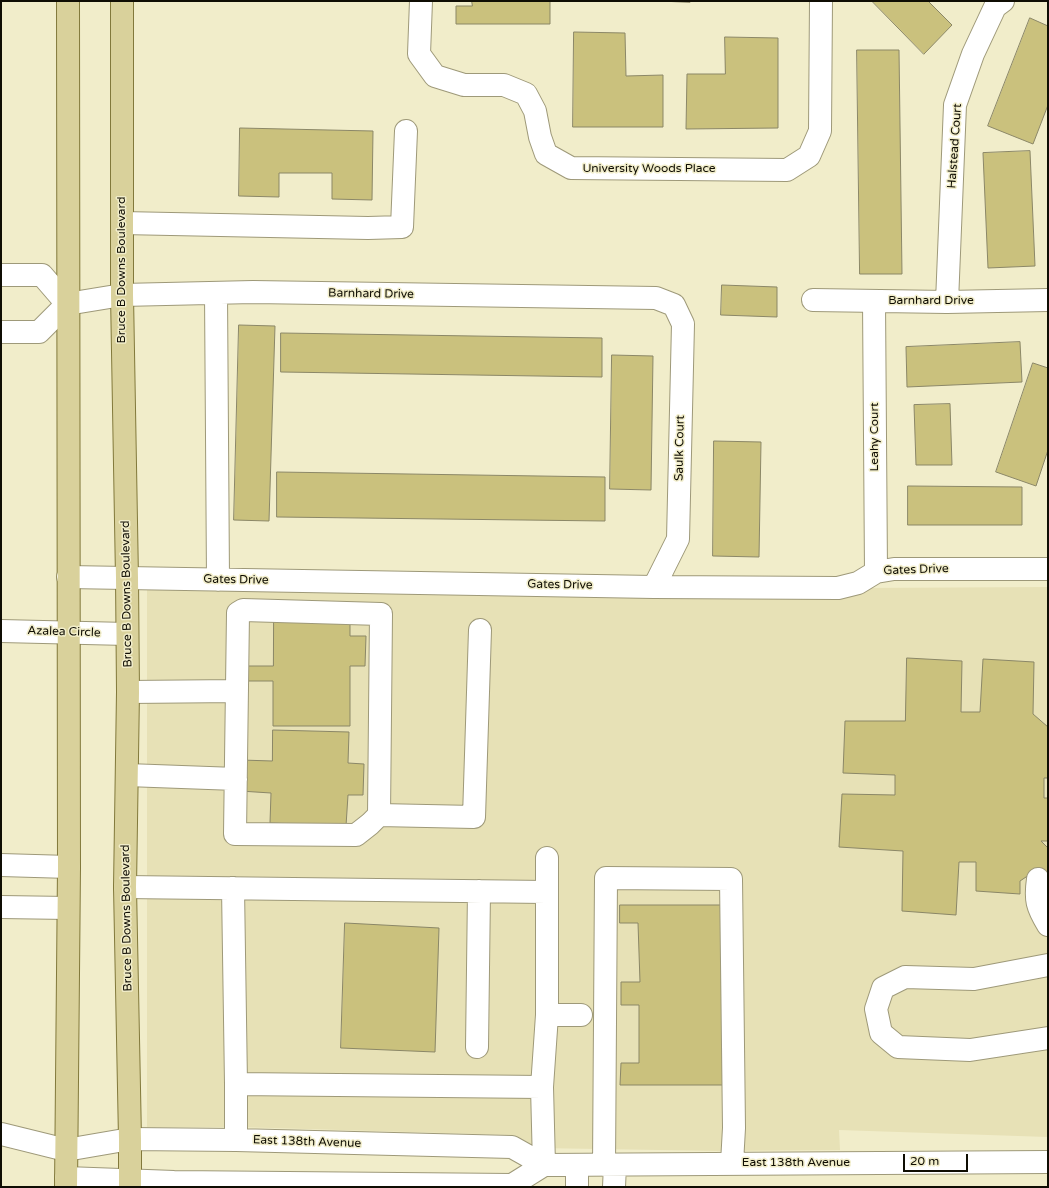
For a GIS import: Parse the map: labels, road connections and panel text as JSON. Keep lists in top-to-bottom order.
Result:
{
  "streets": {
    "main road": ["Bruce B Downs Boulevard"],
    "street": [
      "Halstead Court",
      "University Woods Place",
      "Barnhard Drive",
      "Leahy Court",
      "Saulk Court",
      "Gates Drive",
      "Azalea Circle",
      "East 138th Avenue"
    ]
  },
  "crossings": [
    ["Halstead Court", "Barnhard Drive"],
    ["Bruce B Downs Boulevard", "Barnhard Drive"],
    ["Bruce B Downs Boulevard", "Gates Drive"],
    ["Bruce B Downs Boulevard", "Azalea Circle"],
    ["Bruce B Downs Boulevard", "East 138th Avenue"],
    ["Barnhard Drive", "Leahy Court"],
    ["Barnhard Drive", "Saulk Court"],
    ["Leahy Court", "Gates Drive"],
    ["Saulk Court", "Gates Drive"]
  ],
  "scale_bar": "20 m"
}
